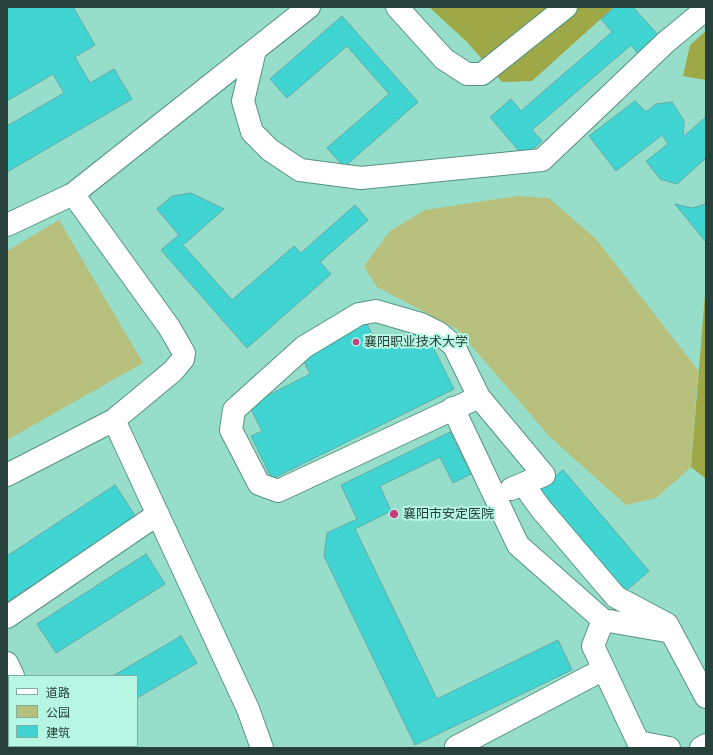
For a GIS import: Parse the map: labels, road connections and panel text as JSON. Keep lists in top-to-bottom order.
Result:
{
  "places": ["襄阳职业技术大学", "襄阳市安定医院"],
  "legend": ["道路", "公园", "建筑"]
}
